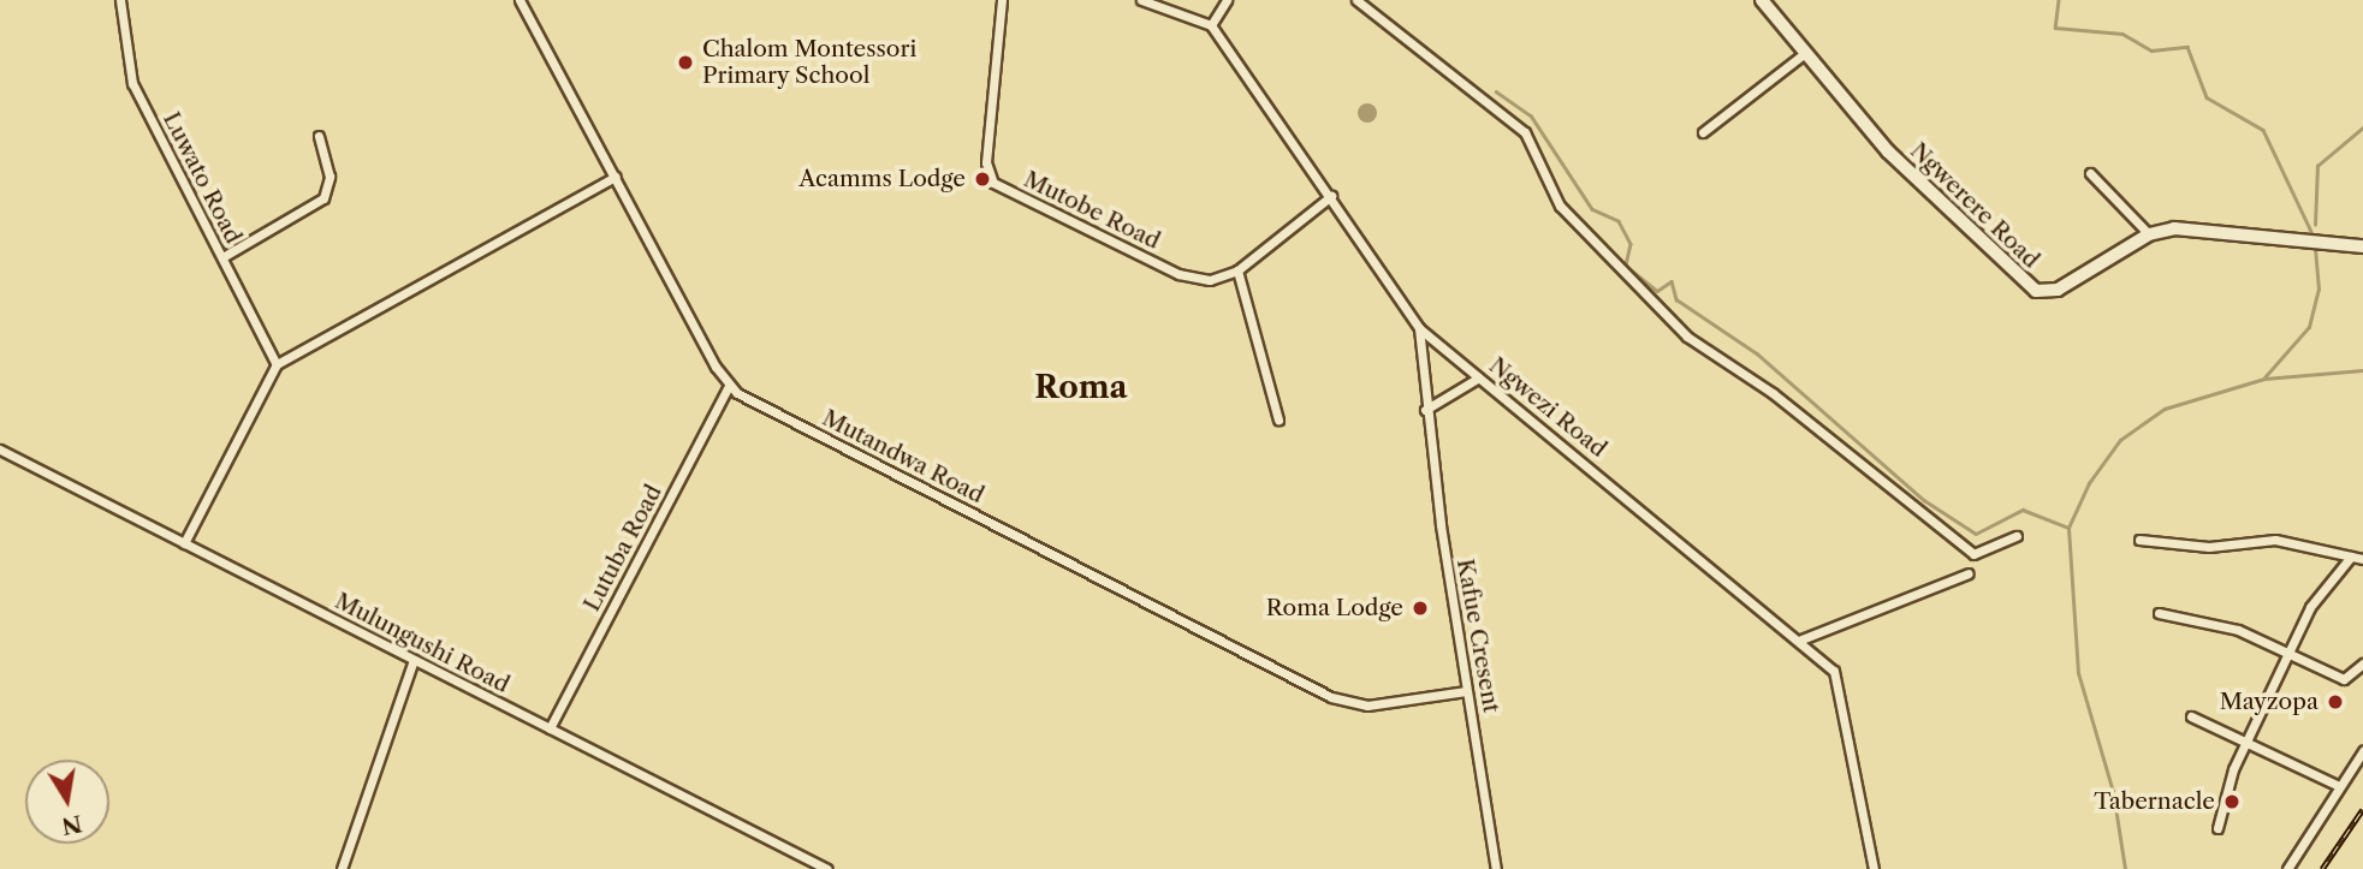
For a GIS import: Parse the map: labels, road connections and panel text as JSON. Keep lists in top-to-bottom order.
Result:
{
  "streets": {
    "street": [
      "Luwato Road",
      "Ngwerere Road",
      "Mutobe Road",
      "Ngwezi Road",
      "Mutandwa Road",
      "Lutuba Road",
      "Kafue Cresent",
      "Mulungushi Road"
    ]
  },
  "crossings": [
    ["Mutobe Road", "Ngwezi Road"],
    ["Ngwezi Road", "Kafue Cresent"],
    ["Mutandwa Road", "Lutuba Road"],
    ["Mutandwa Road", "Kafue Cresent"],
    ["Lutuba Road", "Mulungushi Road"]
  ],
  "districts": ["Roma"],
  "places": [
    "Chalom Montessori Primary School",
    "Acamms Lodge",
    "Roma Lodge",
    "Mayzopa",
    "Tabernacle"
  ],
  "north": "bottom"
}
